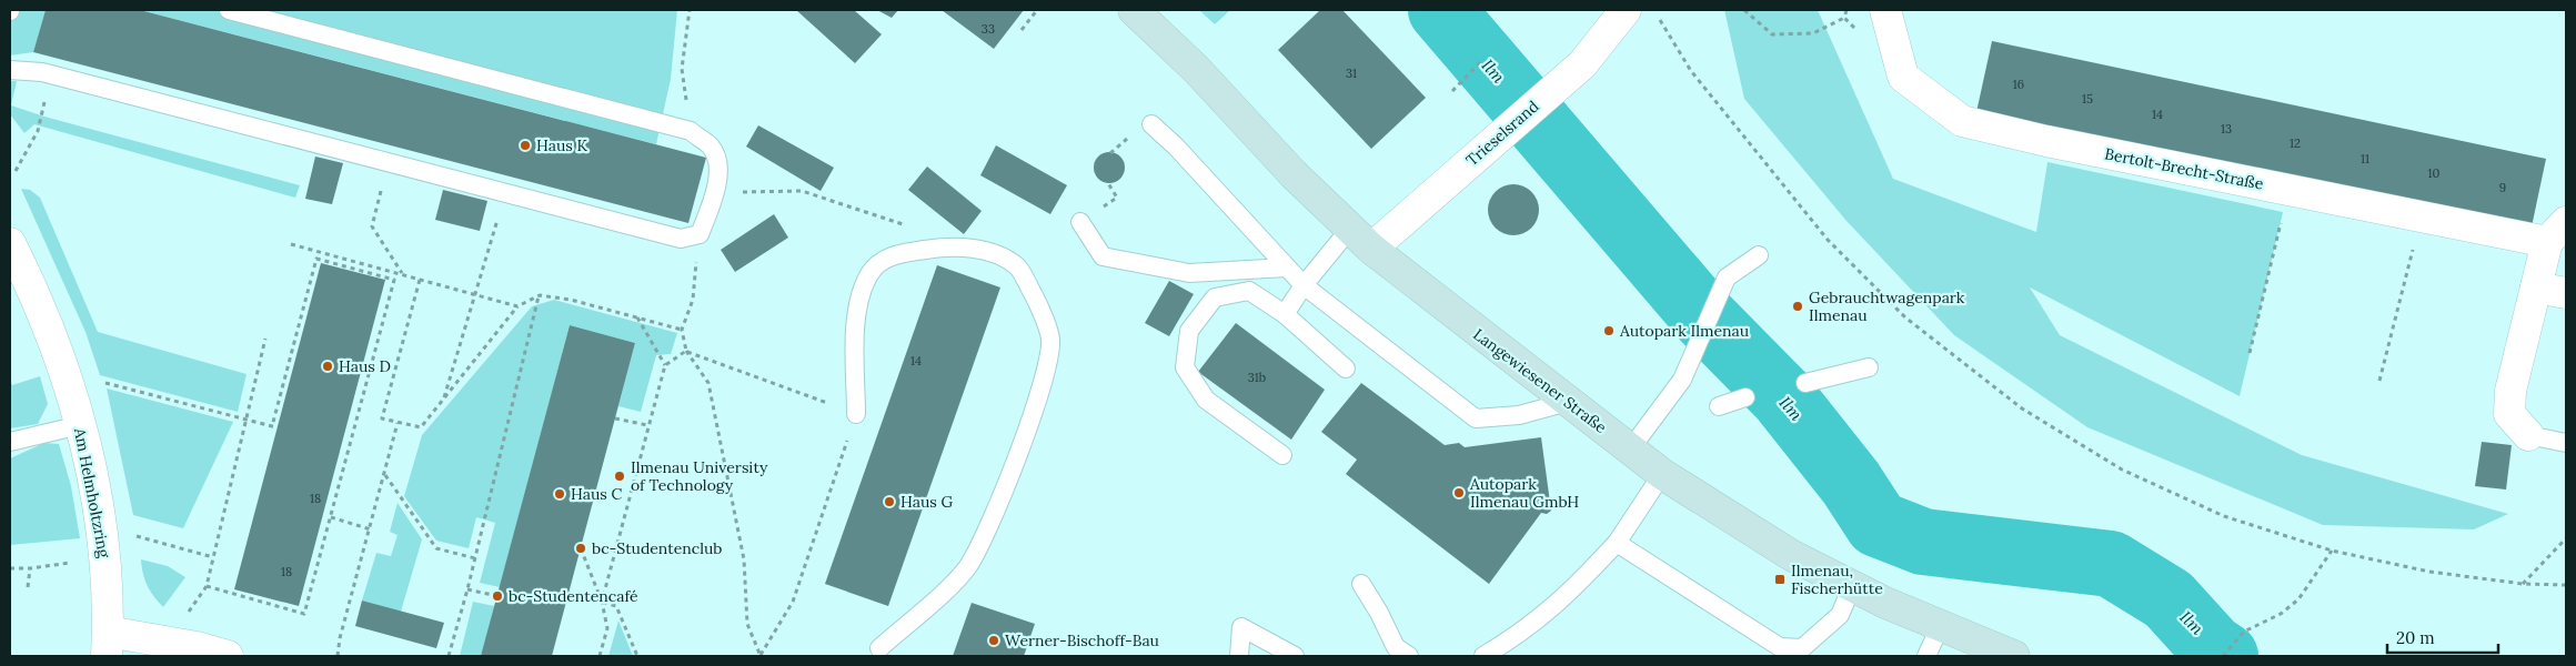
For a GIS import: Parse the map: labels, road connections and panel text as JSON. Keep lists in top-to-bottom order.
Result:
{
  "streets": {
    "main road": ["Langewiesener Straße"],
    "street": ["Trieselsrand", "Bertolt-Brecht-Straße", "Am Helmholtzring"]
  },
  "crossings": [
    ["Trieselsrand", "Langewiesener Straße"]
  ],
  "water": ["Ilm"],
  "places": {
    "other": [
      "Haus K",
      "Gebrauchtwagenpark Ilmenau",
      "Autopark Ilmenau",
      "Haus D",
      "Ilmenau University of Technology",
      "Autopark Ilmenau GmbH",
      "Haus C",
      "Haus G",
      "bc-Studentenclub",
      "bc-Studentencafé",
      "Werner-Bischoff-Bau"
    ],
    "transit": ["Ilmenau, Fischerhütte"]
  },
  "house_numbers": [
    "33",
    "31",
    "16",
    "15",
    "14",
    "13",
    "12",
    "11",
    "10",
    "9",
    "14",
    "31b",
    "18",
    "18"
  ],
  "scale_bar": "20 m"
}
